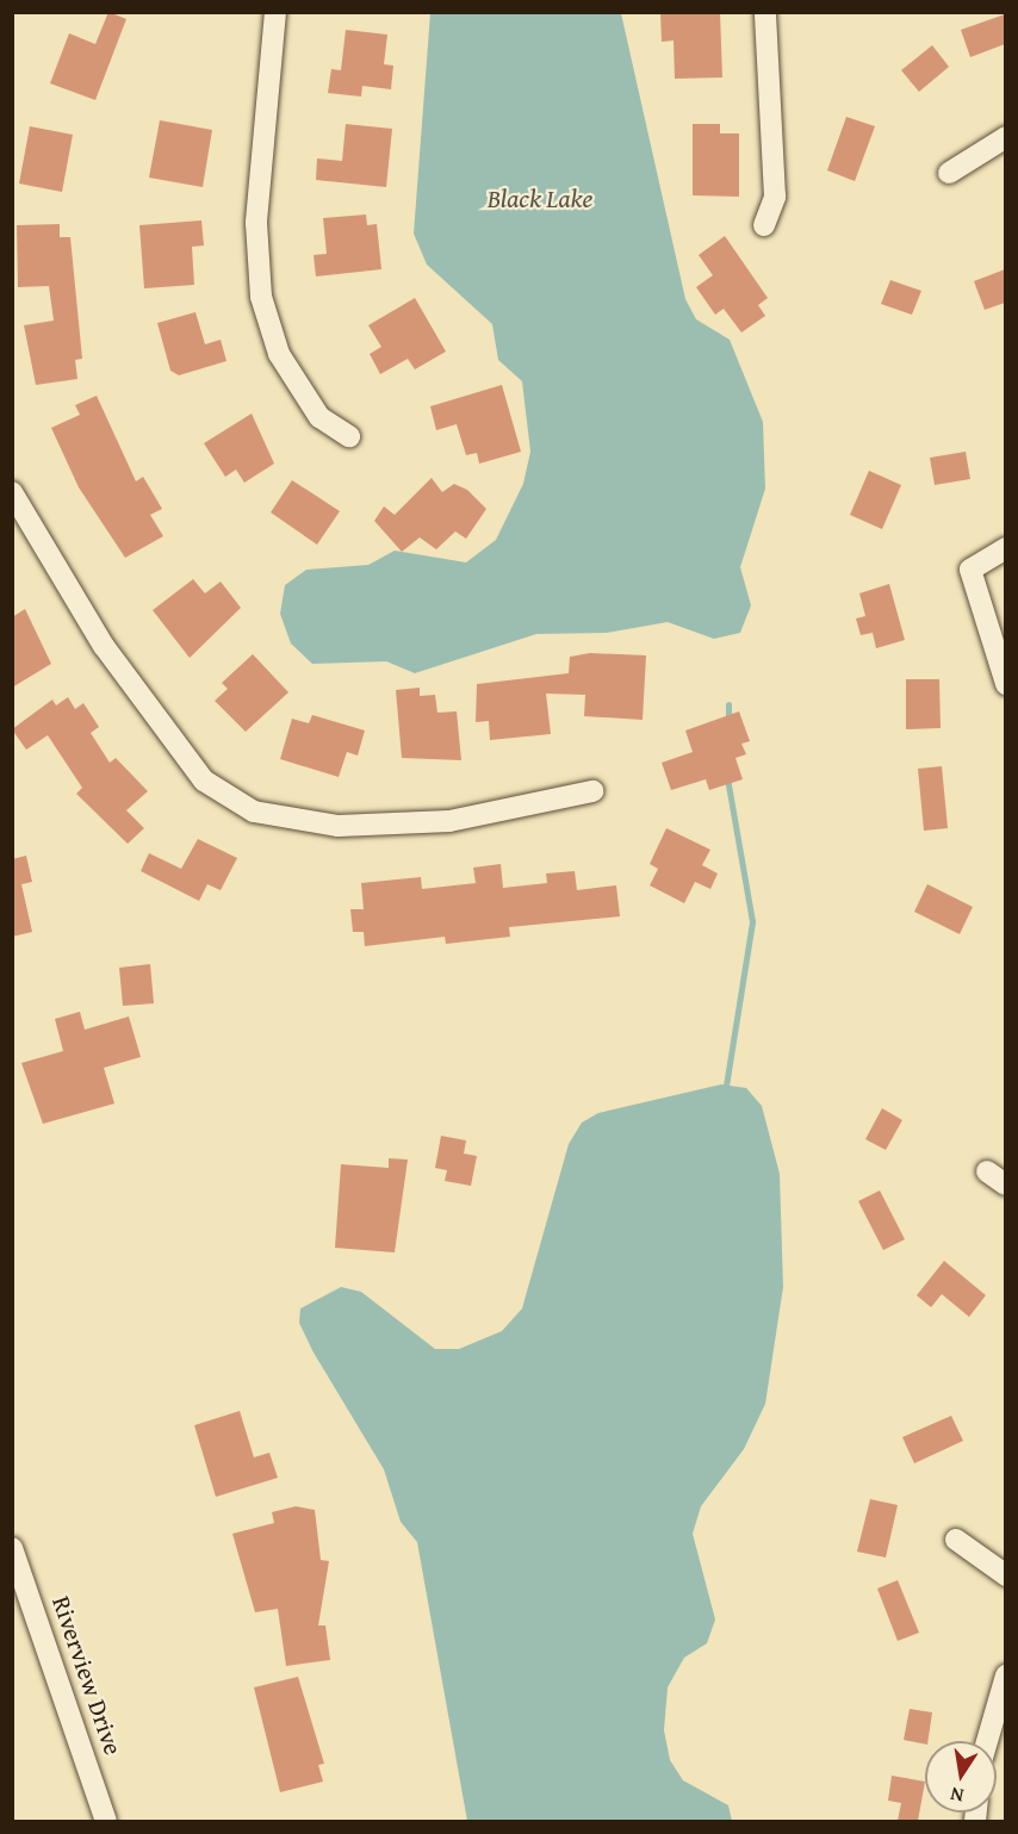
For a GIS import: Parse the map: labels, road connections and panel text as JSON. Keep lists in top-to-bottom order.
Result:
{
  "streets": {
    "street": ["Riverview Drive"]
  },
  "water": ["Black Lake"],
  "north": "bottom"
}
